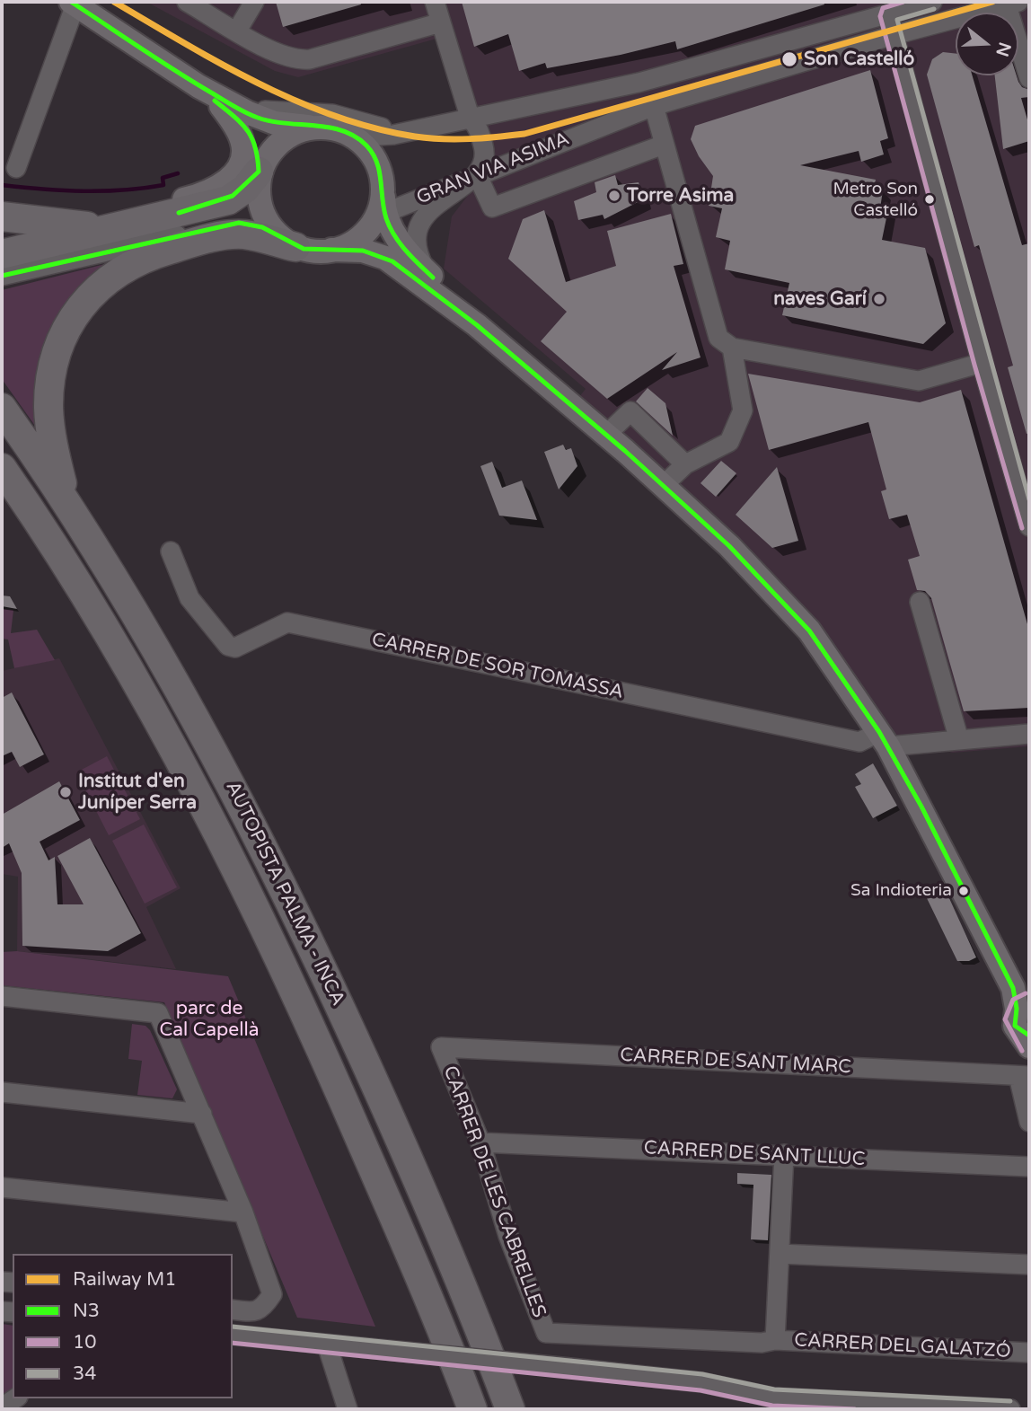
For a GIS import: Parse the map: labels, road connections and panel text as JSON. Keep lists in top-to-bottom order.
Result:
{
  "streets": {
    "highway": ["AUTOPISTA PALMA - INCA"],
    "street": [
      "GRAN VIA ASIMA",
      "CARRER DE SOR TOMASSA",
      "CARRER DE SANT MARC",
      "CARRER DE SANT LLUC",
      "CARRER DE LES CABRELLES",
      "CARRER DEL GALATZÓ"
    ]
  },
  "crossings": [
    ["CARRER DE SANT MARC", "CARRER DE LES CABRELLES"],
    ["CARRER DE SANT LLUC", "CARRER DE LES CABRELLES"],
    ["CARRER DE LES CABRELLES", "CARRER DEL GALATZÓ"]
  ],
  "parks": ["parc de Cal Capellà"],
  "places": [
    "Son Castelló",
    "Torre Asima",
    "Metro Son Castelló",
    "naves Garí",
    "Institut d'en Juníper Serra",
    "Sa Indioteria"
  ],
  "lines": [
    "rail line M1",
    "transit line N3",
    "transit line 10",
    "transit line 34"
  ],
  "legend": [
    "Railway M1",
    "N3",
    "10",
    "34"
  ],
  "north": "right"
}
